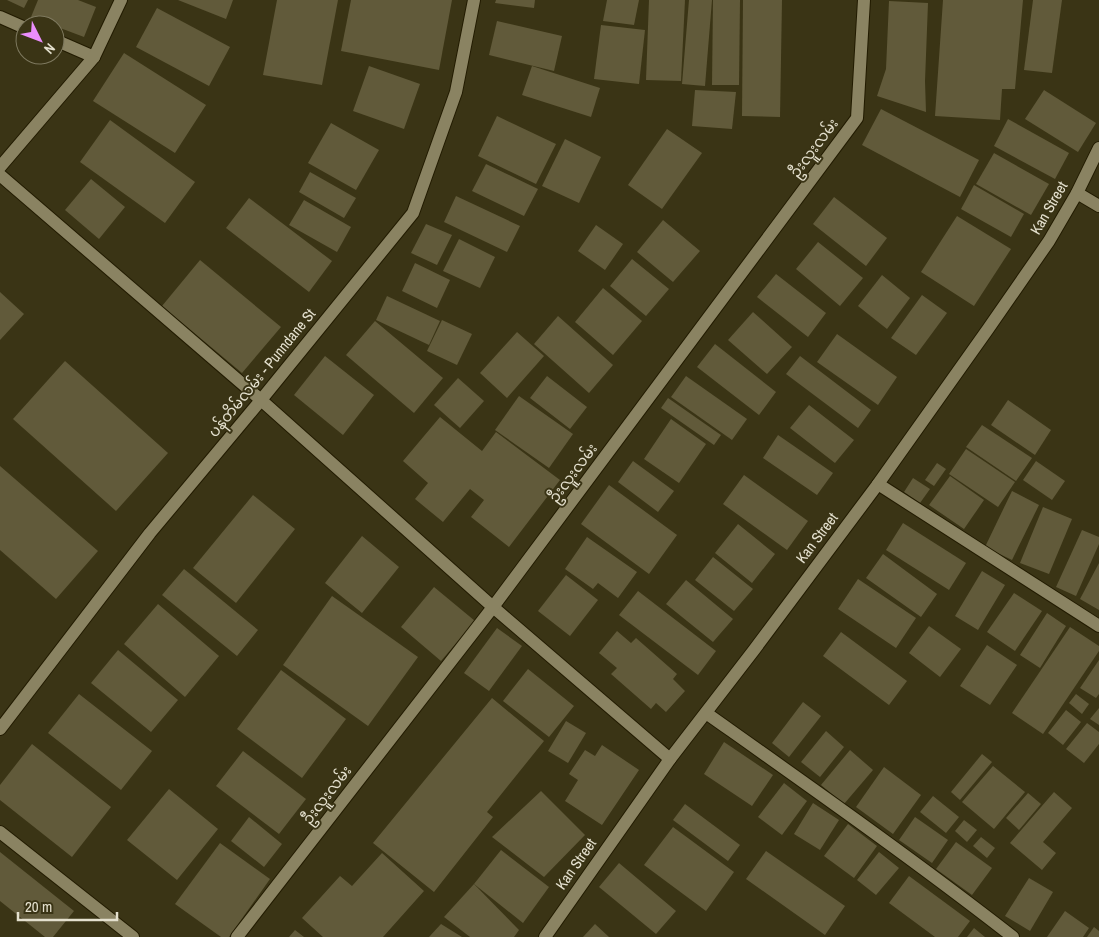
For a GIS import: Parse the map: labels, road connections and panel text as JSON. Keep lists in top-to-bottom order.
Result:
{
  "streets": {
    "street": ["ဦးလူးလမ်း", "Kan Street", "ပန်တိမ်လမ်း - Punndane St"]
  },
  "scale_bar": "20 m",
  "north": "bottom right"
}
